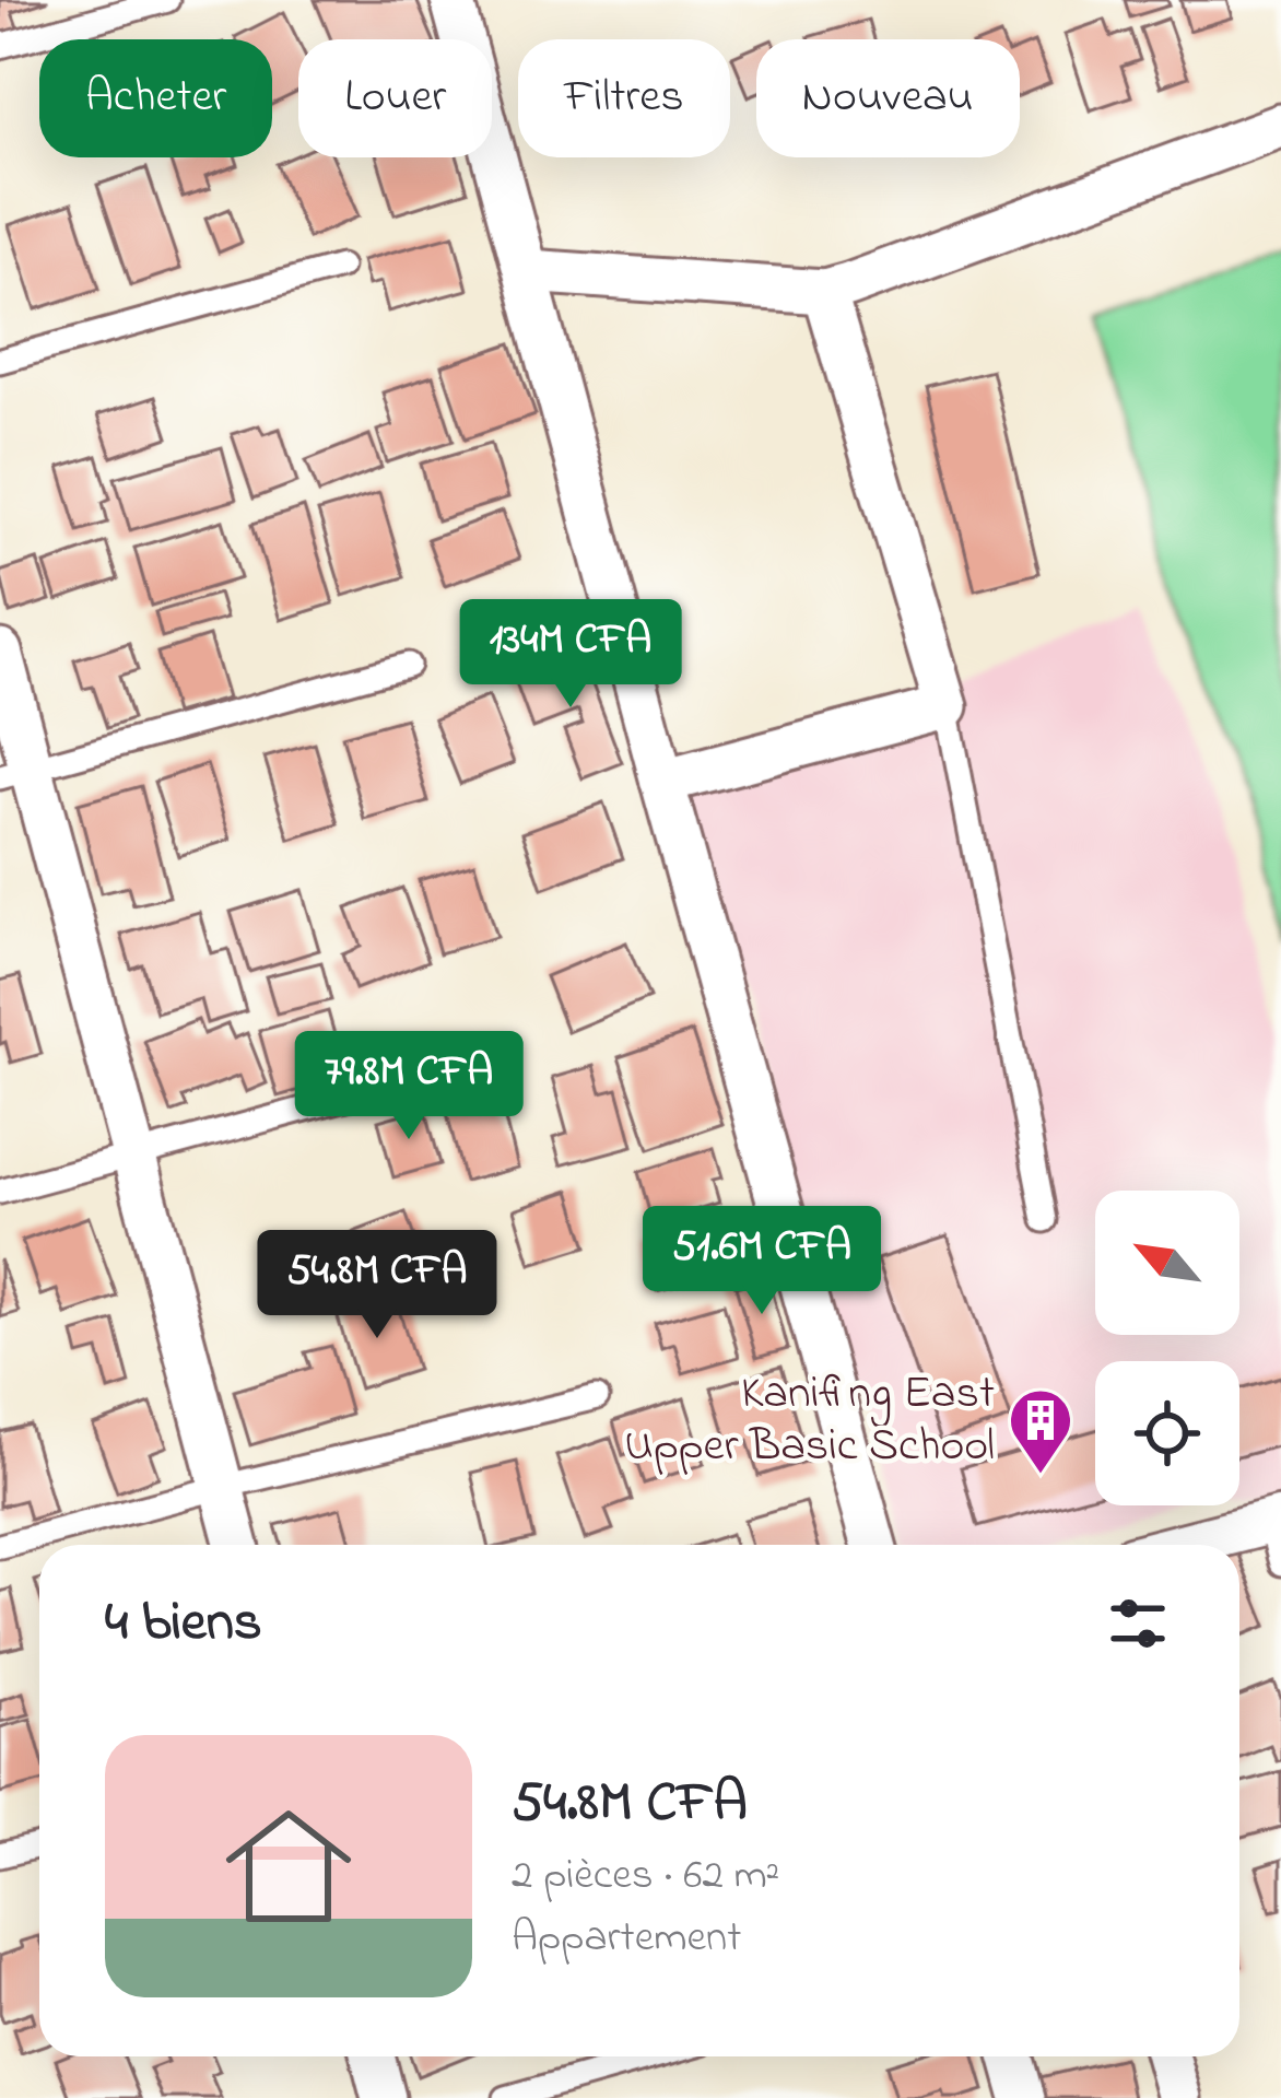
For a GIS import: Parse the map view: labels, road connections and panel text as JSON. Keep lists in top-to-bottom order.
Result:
{
  "places": {
    "building": ["Kanifing East Upper Basic School"]
  },
  "north": "top left",
  "page": {
    "chip": [
      "Acheter",
      "Louer",
      "Filtres",
      "Nouveau"
    ],
    "price": [
      "134M CFA",
      "79.8M CFA",
      "51.6M CFA",
      "54.8M CFA"
    ],
    "heading": "4 biens",
    "list": [
      {
        "name": "54.8M CFA",
        "note": "2 pièces · 62 m² · Appartement"
      }
    ]
  }
}
